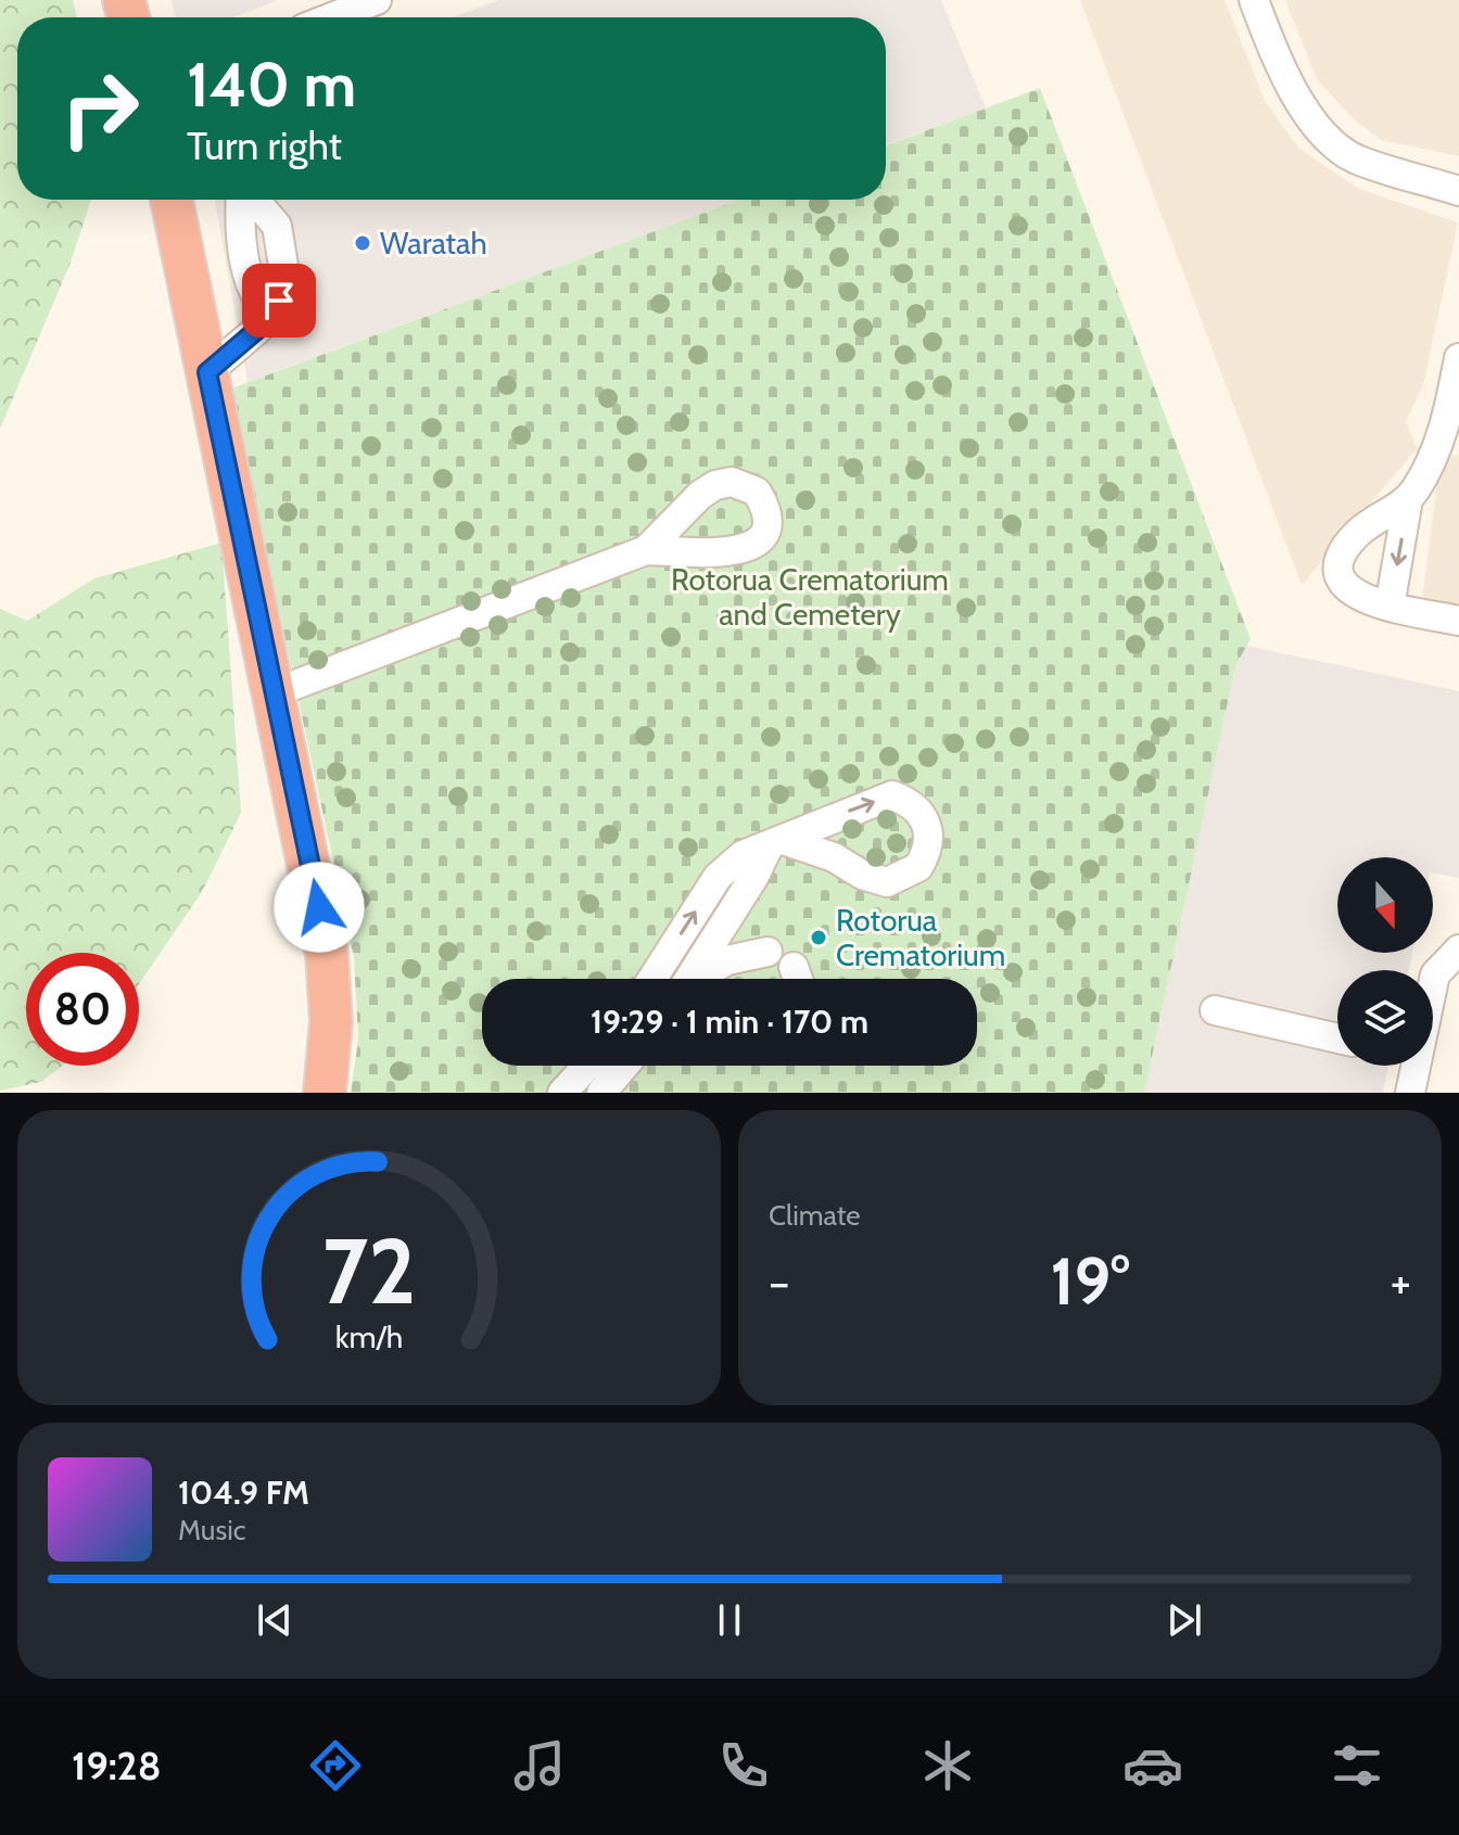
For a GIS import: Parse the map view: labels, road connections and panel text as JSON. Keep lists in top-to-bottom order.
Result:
{
  "parks": ["Rotorua Crematorium and Cemetery"],
  "places": ["Waratah", "Rotorua Crematorium"],
  "north": "bottom",
  "page": {
    "turn": ["140 m", "Turn right"],
    "limit": "80",
    "trip": "19:29 · 1 min · 170 m",
    "tile": "Climate",
    "heat": ["−", "19°", "+"],
    "song": ["104.9 FM", "Music"],
    "tabs": "19:28",
    "gauge": ["72", "km/h"]
  }
}
